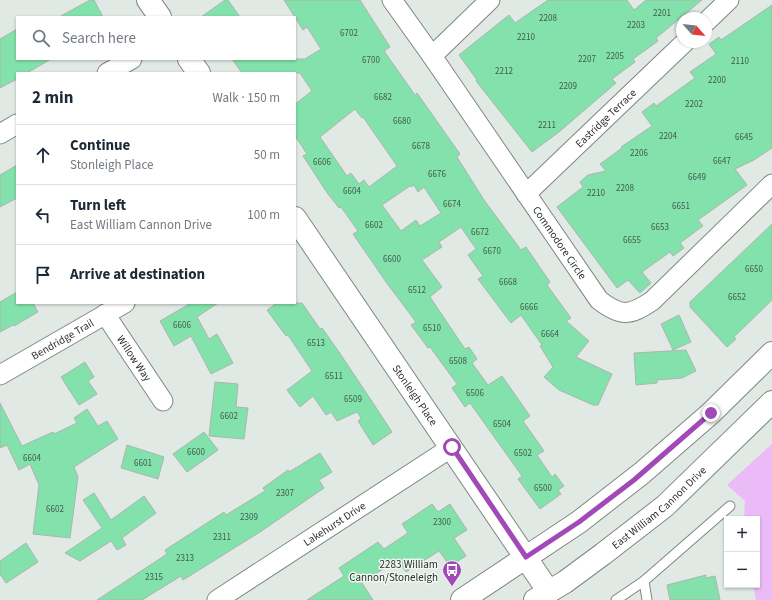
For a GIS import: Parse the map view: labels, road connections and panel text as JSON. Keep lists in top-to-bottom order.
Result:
{
  "streets": {
    "main road": ["Stonleigh Place", "East William Cannon Drive"],
    "street": [
      "Eastridge Terrace",
      "Commodore Circle",
      "Bendridge Trail",
      "Willow Way",
      "Lakehurst Drive"
    ]
  },
  "crossings": [
    ["Eastridge Terrace", "Commodore Circle"],
    ["Bendridge Trail", "Willow Way"],
    ["Stonleigh Place", "East William Cannon Drive"],
    ["Stonleigh Place", "Lakehurst Drive"]
  ],
  "places": {
    "bus stop": ["2283 William Cannon/Stoneleigh"]
  },
  "house_numbers": [
    "2201",
    "2208",
    "2203",
    "6702",
    "2210",
    "2205",
    "2207",
    "6700",
    "2110",
    "2212",
    "2200",
    "2209",
    "6682",
    "2202",
    "6680",
    "2211",
    "2204",
    "6645",
    "6678",
    "2206",
    "6647",
    "6606",
    "6676",
    "6649",
    "2208",
    "6604",
    "2210",
    "6674",
    "6651",
    "6602",
    "6653",
    "6672",
    "6655",
    "6670",
    "6600",
    "6650",
    "6668",
    "6512",
    "6652",
    "6666",
    "6606",
    "6510",
    "6664",
    "6513",
    "6508",
    "6511",
    "6506",
    "6509",
    "6602",
    "6504",
    "6600",
    "6502",
    "6604",
    "6601",
    "6500",
    "2307",
    "6602",
    "2309",
    "2300",
    "2311",
    "2313",
    "2315"
  ],
  "north": "bottom right",
  "page": {
    "search": "Search here",
    "heading": ["2 min", "Walk · 150 m"],
    "list": [
      ["Continue", "Stonleigh Place", "50 m"],
      ["Turn left", "East William Cannon Drive", "100 m"],
      "Arrive at destination"
    ],
    "map_buttons": ["+", "−"]
  }
}
